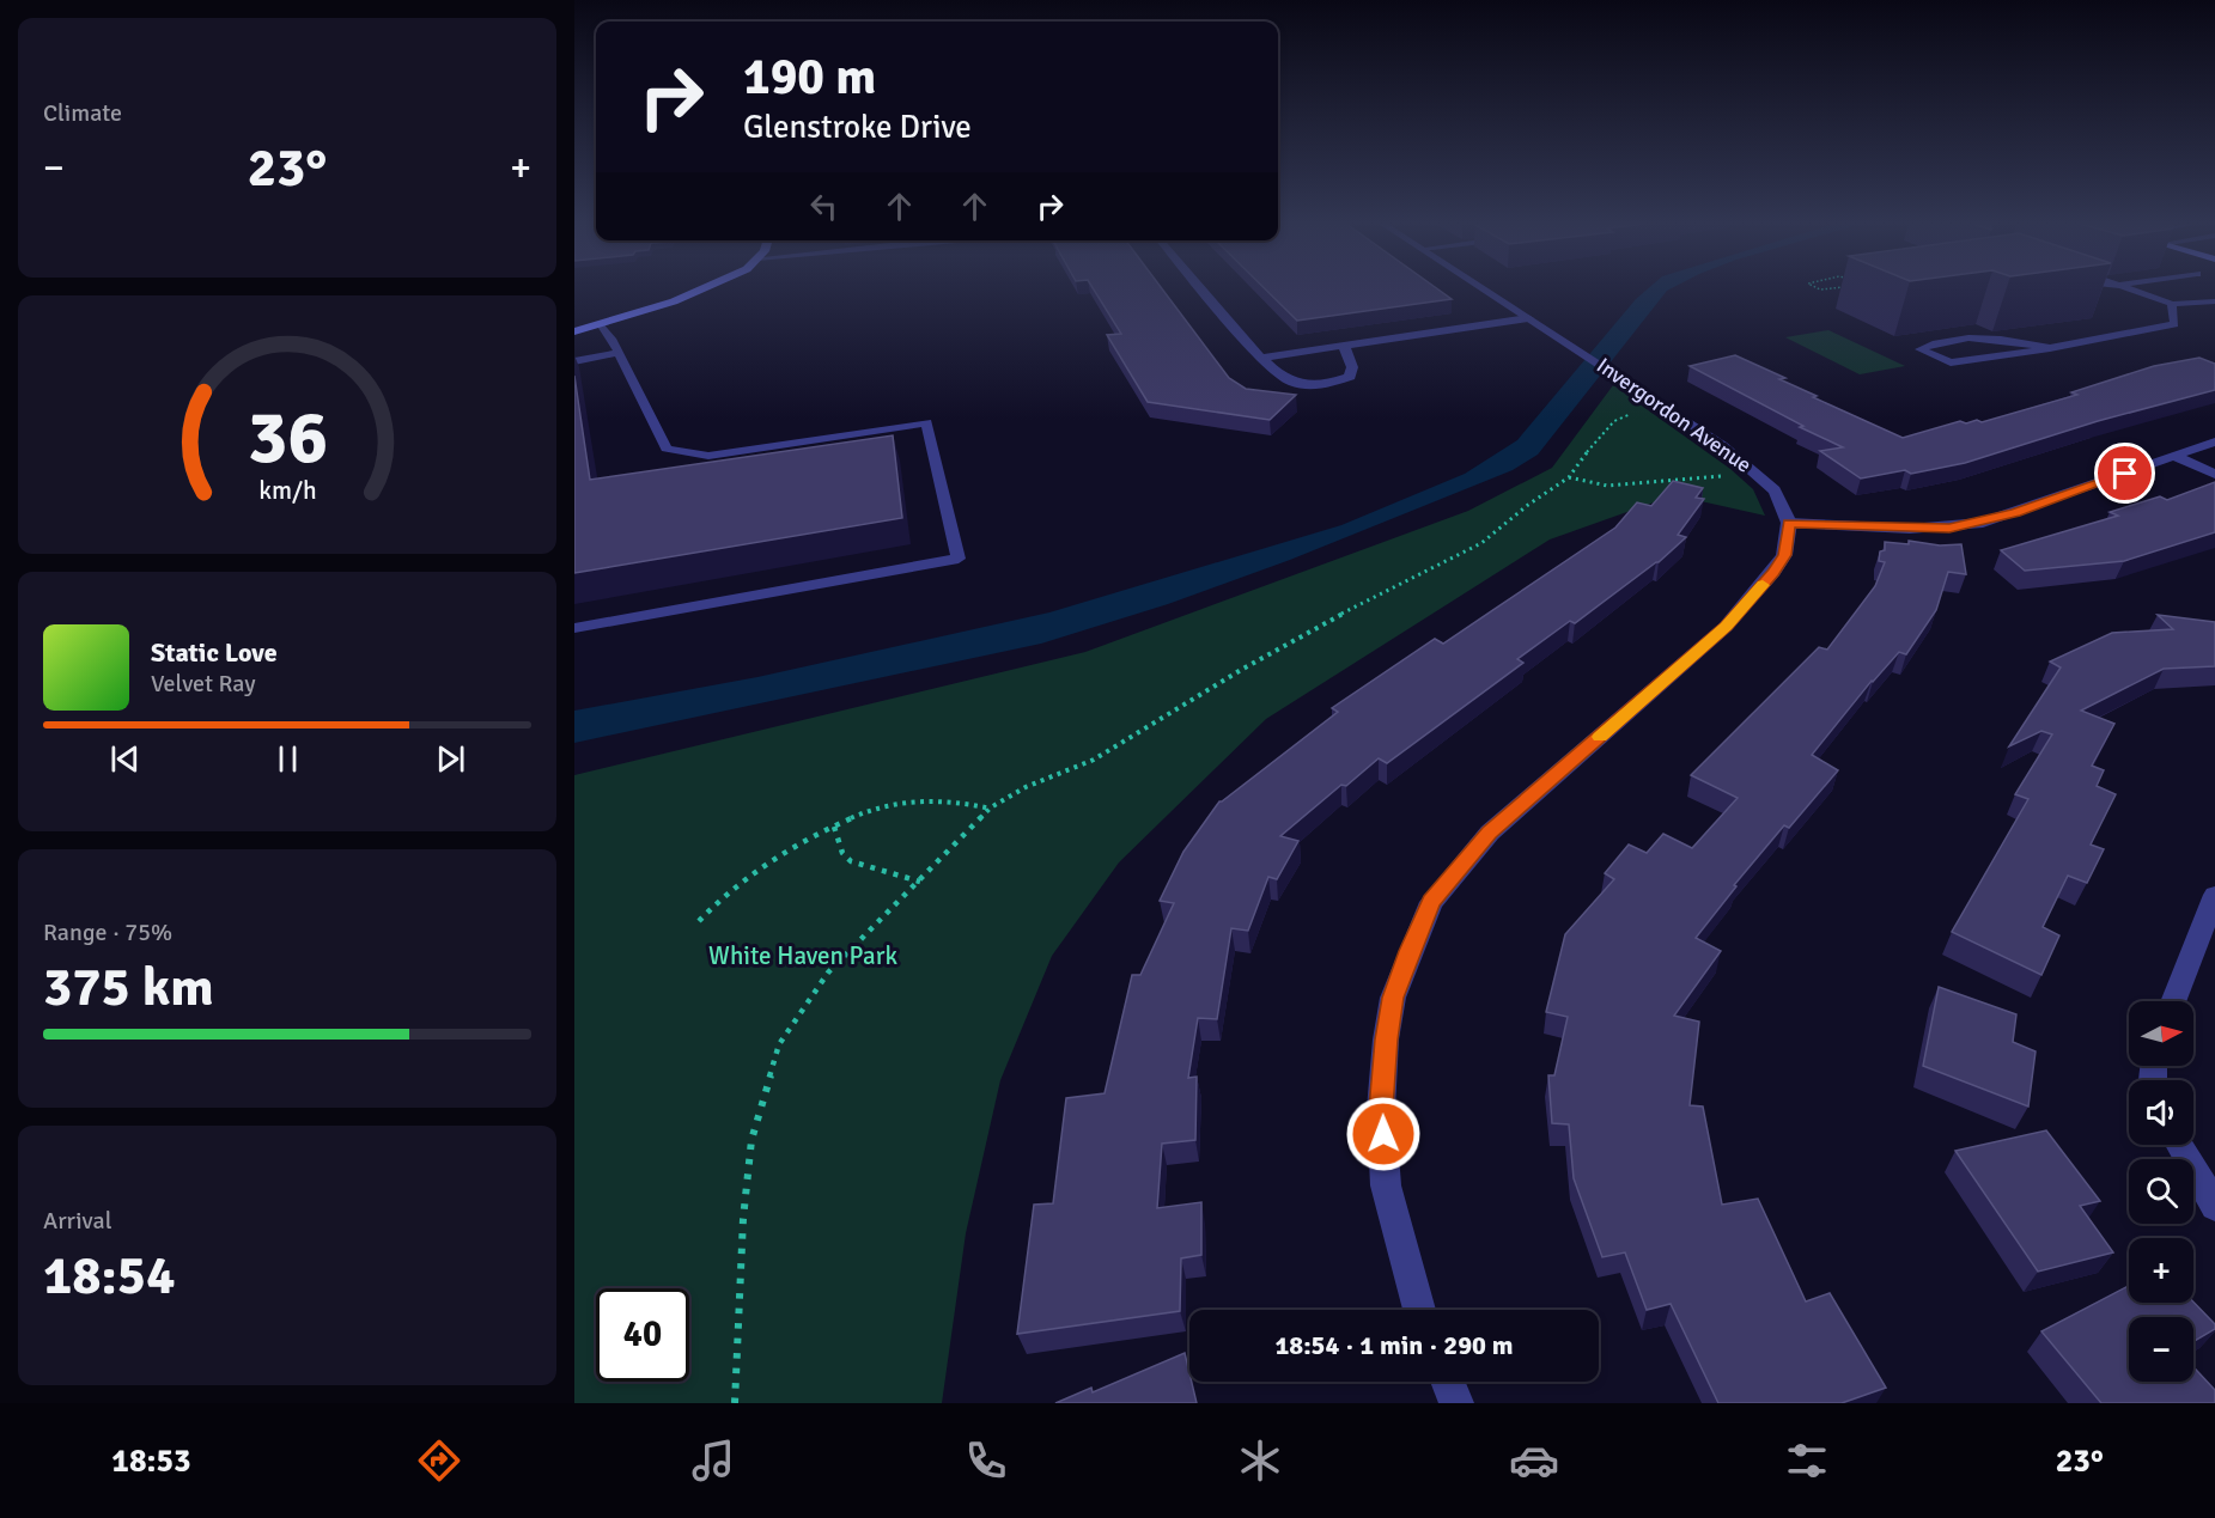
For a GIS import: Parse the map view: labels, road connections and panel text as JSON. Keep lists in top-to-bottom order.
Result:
{
  "streets": {
    "street": ["Invergordon Avenue"]
  },
  "parks": ["White Haven Park"],
  "north": "right",
  "page": {
    "tile": [
      "Climate",
      ["Range · 75%", "375 km"],
      ["Arrival", "18:54"]
    ],
    "turn": ["190 m", "Glenstroke Drive"],
    "heat": ["−", "23°", "+"],
    "song": ["Static Love", "Velvet Ray"],
    "map_buttons": ["+", "−"],
    "limit": "40",
    "trip": "18:54 · 1 min · 290 m",
    "tabs": ["18:53", "23°"],
    "gauge": ["36", "km/h"]
  }
}
